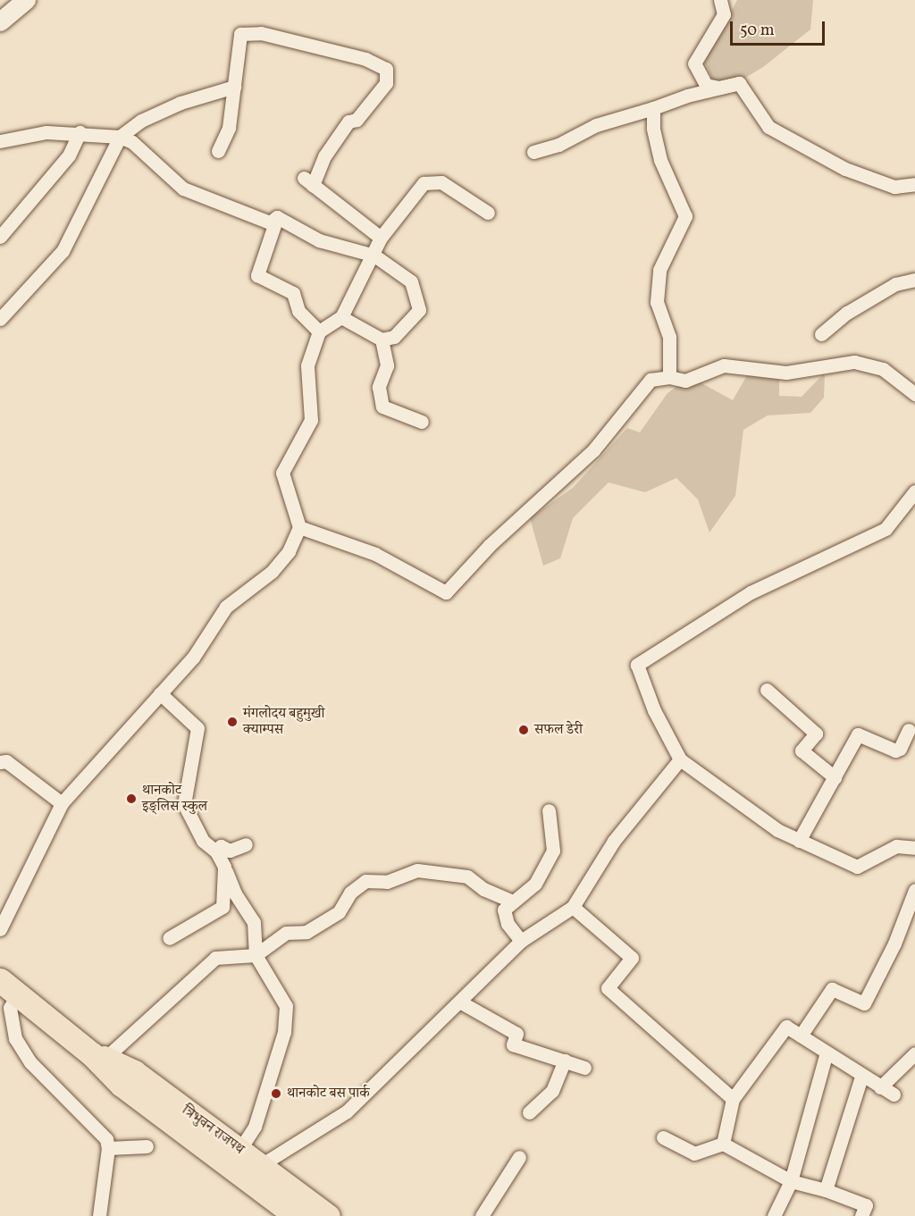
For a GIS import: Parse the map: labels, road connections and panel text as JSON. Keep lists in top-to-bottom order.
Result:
{
  "streets": {
    "highway": ["त्रिभुवन राजपथ"]
  },
  "places": [
    "मंगलोदय बहुमुखी क्याम्पस",
    "सफल डेरी",
    "थानकोट इङ्लिस स्कुल",
    "थानकोट बस पार्क"
  ],
  "scale_bar": "50 m"
}
